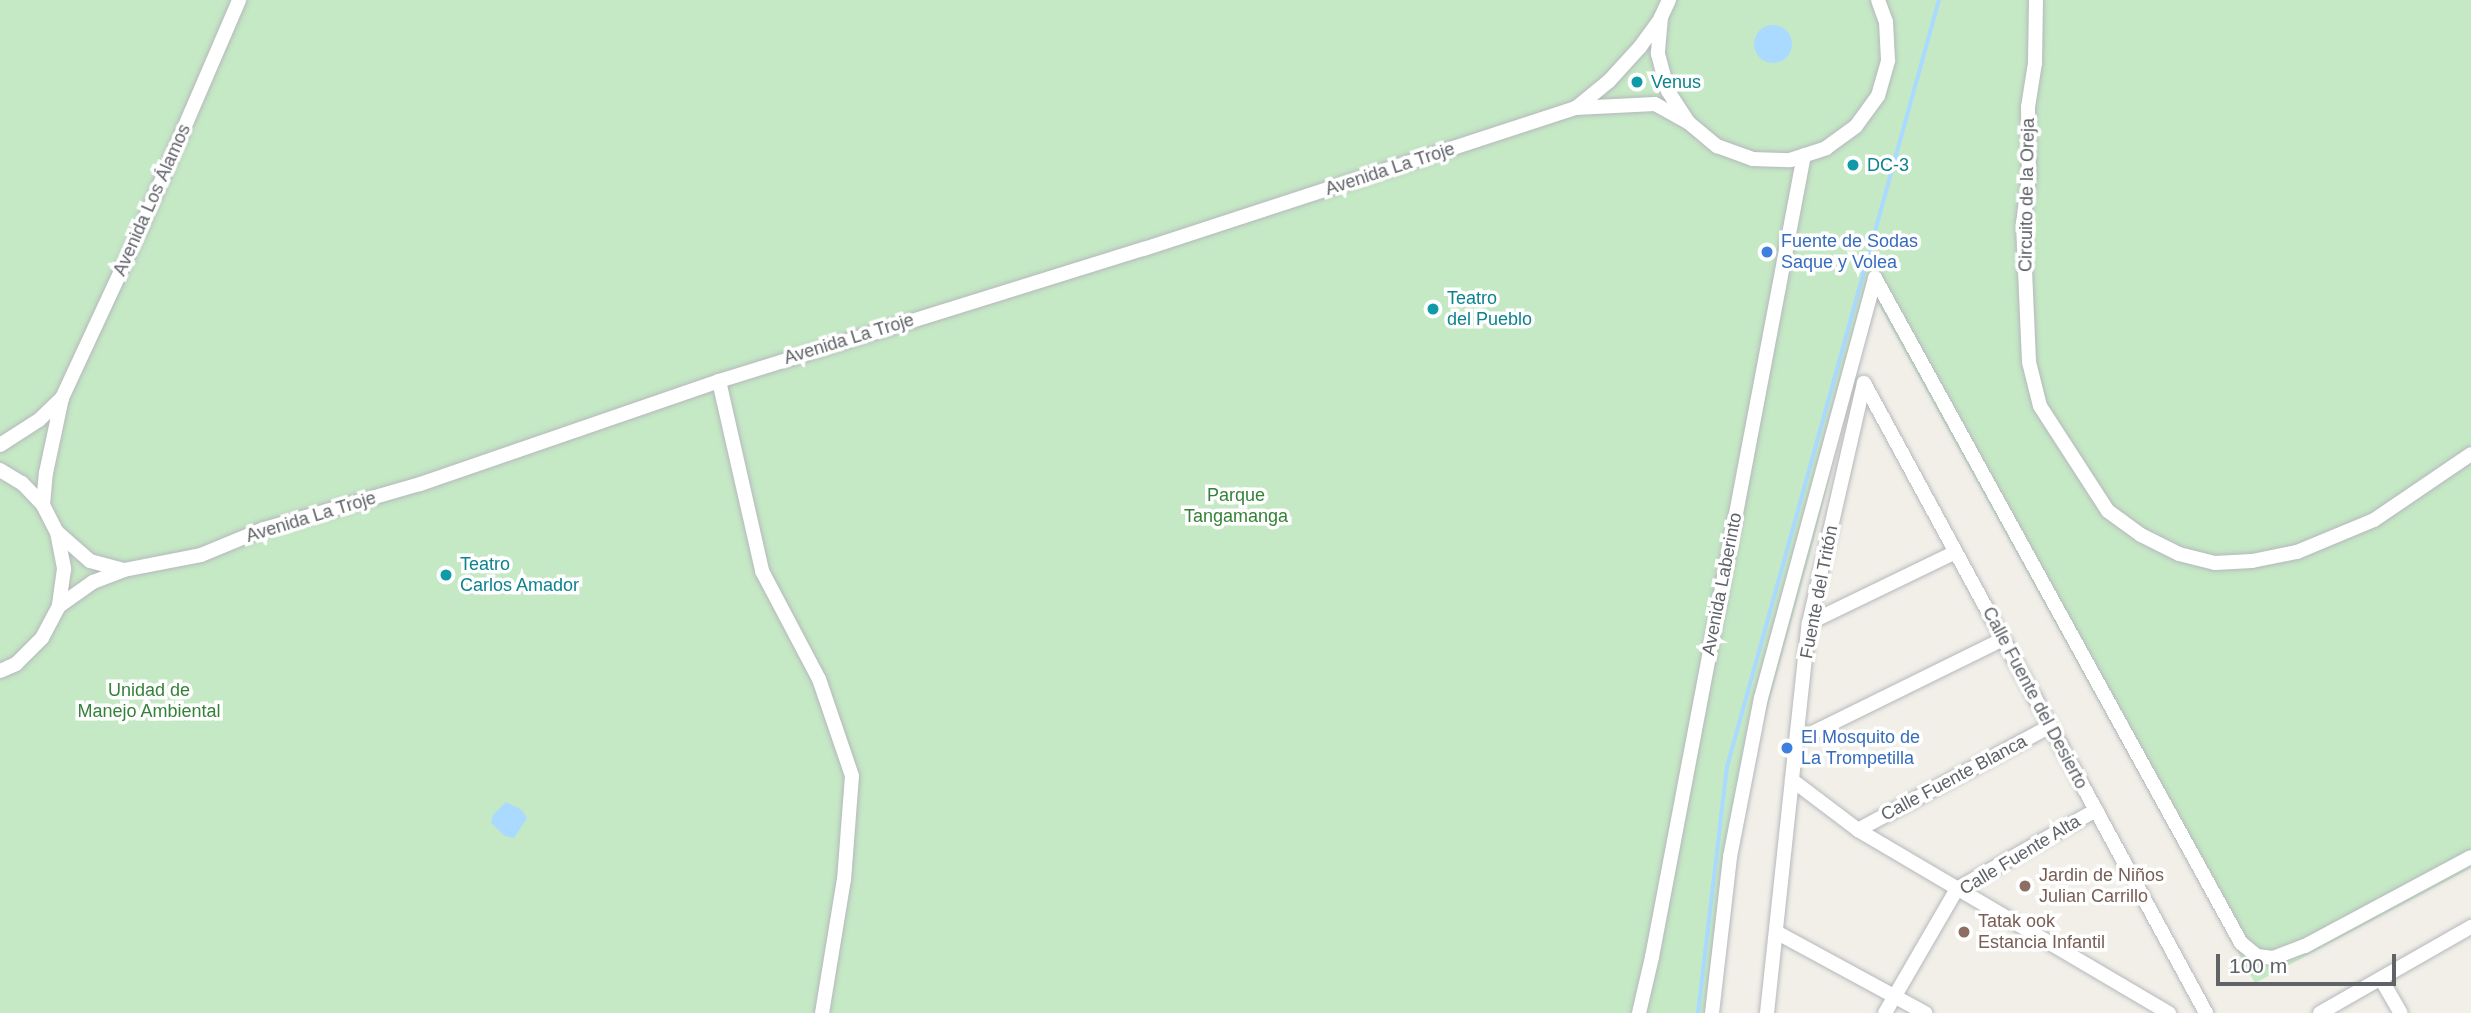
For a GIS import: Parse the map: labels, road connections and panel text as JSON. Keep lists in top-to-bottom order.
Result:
{
  "streets": {
    "street": [
      "Avenida La Troje",
      "Circuito de la Oreja",
      "Avenida Los Álamos",
      "Avenida Laberinto",
      "Fuente del Tritón",
      "Calle Fuente del Desierto",
      "Calle Fuente Blanca",
      "Calle Fuente Alta"
    ]
  },
  "crossings": [
    ["Fuente del Tritón", "Calle Fuente del Desierto"],
    ["Calle Fuente del Desierto", "Calle Fuente Blanca"],
    ["Calle Fuente del Desierto", "Calle Fuente Alta"]
  ],
  "parks": ["Parque Tangamanga", "Unidad de Manejo Ambiental"],
  "places": [
    "Venus",
    "DC-3",
    "Fuente de Sodas Saque y Volea",
    "Teatro del Pueblo",
    "Teatro Carlos Amador",
    "El Mosquito de La Trompetilla",
    "Jardin de Niños Julian Carrillo",
    "Tatak ook Estancia Infantil"
  ],
  "scale_bar": "100 m"
}
